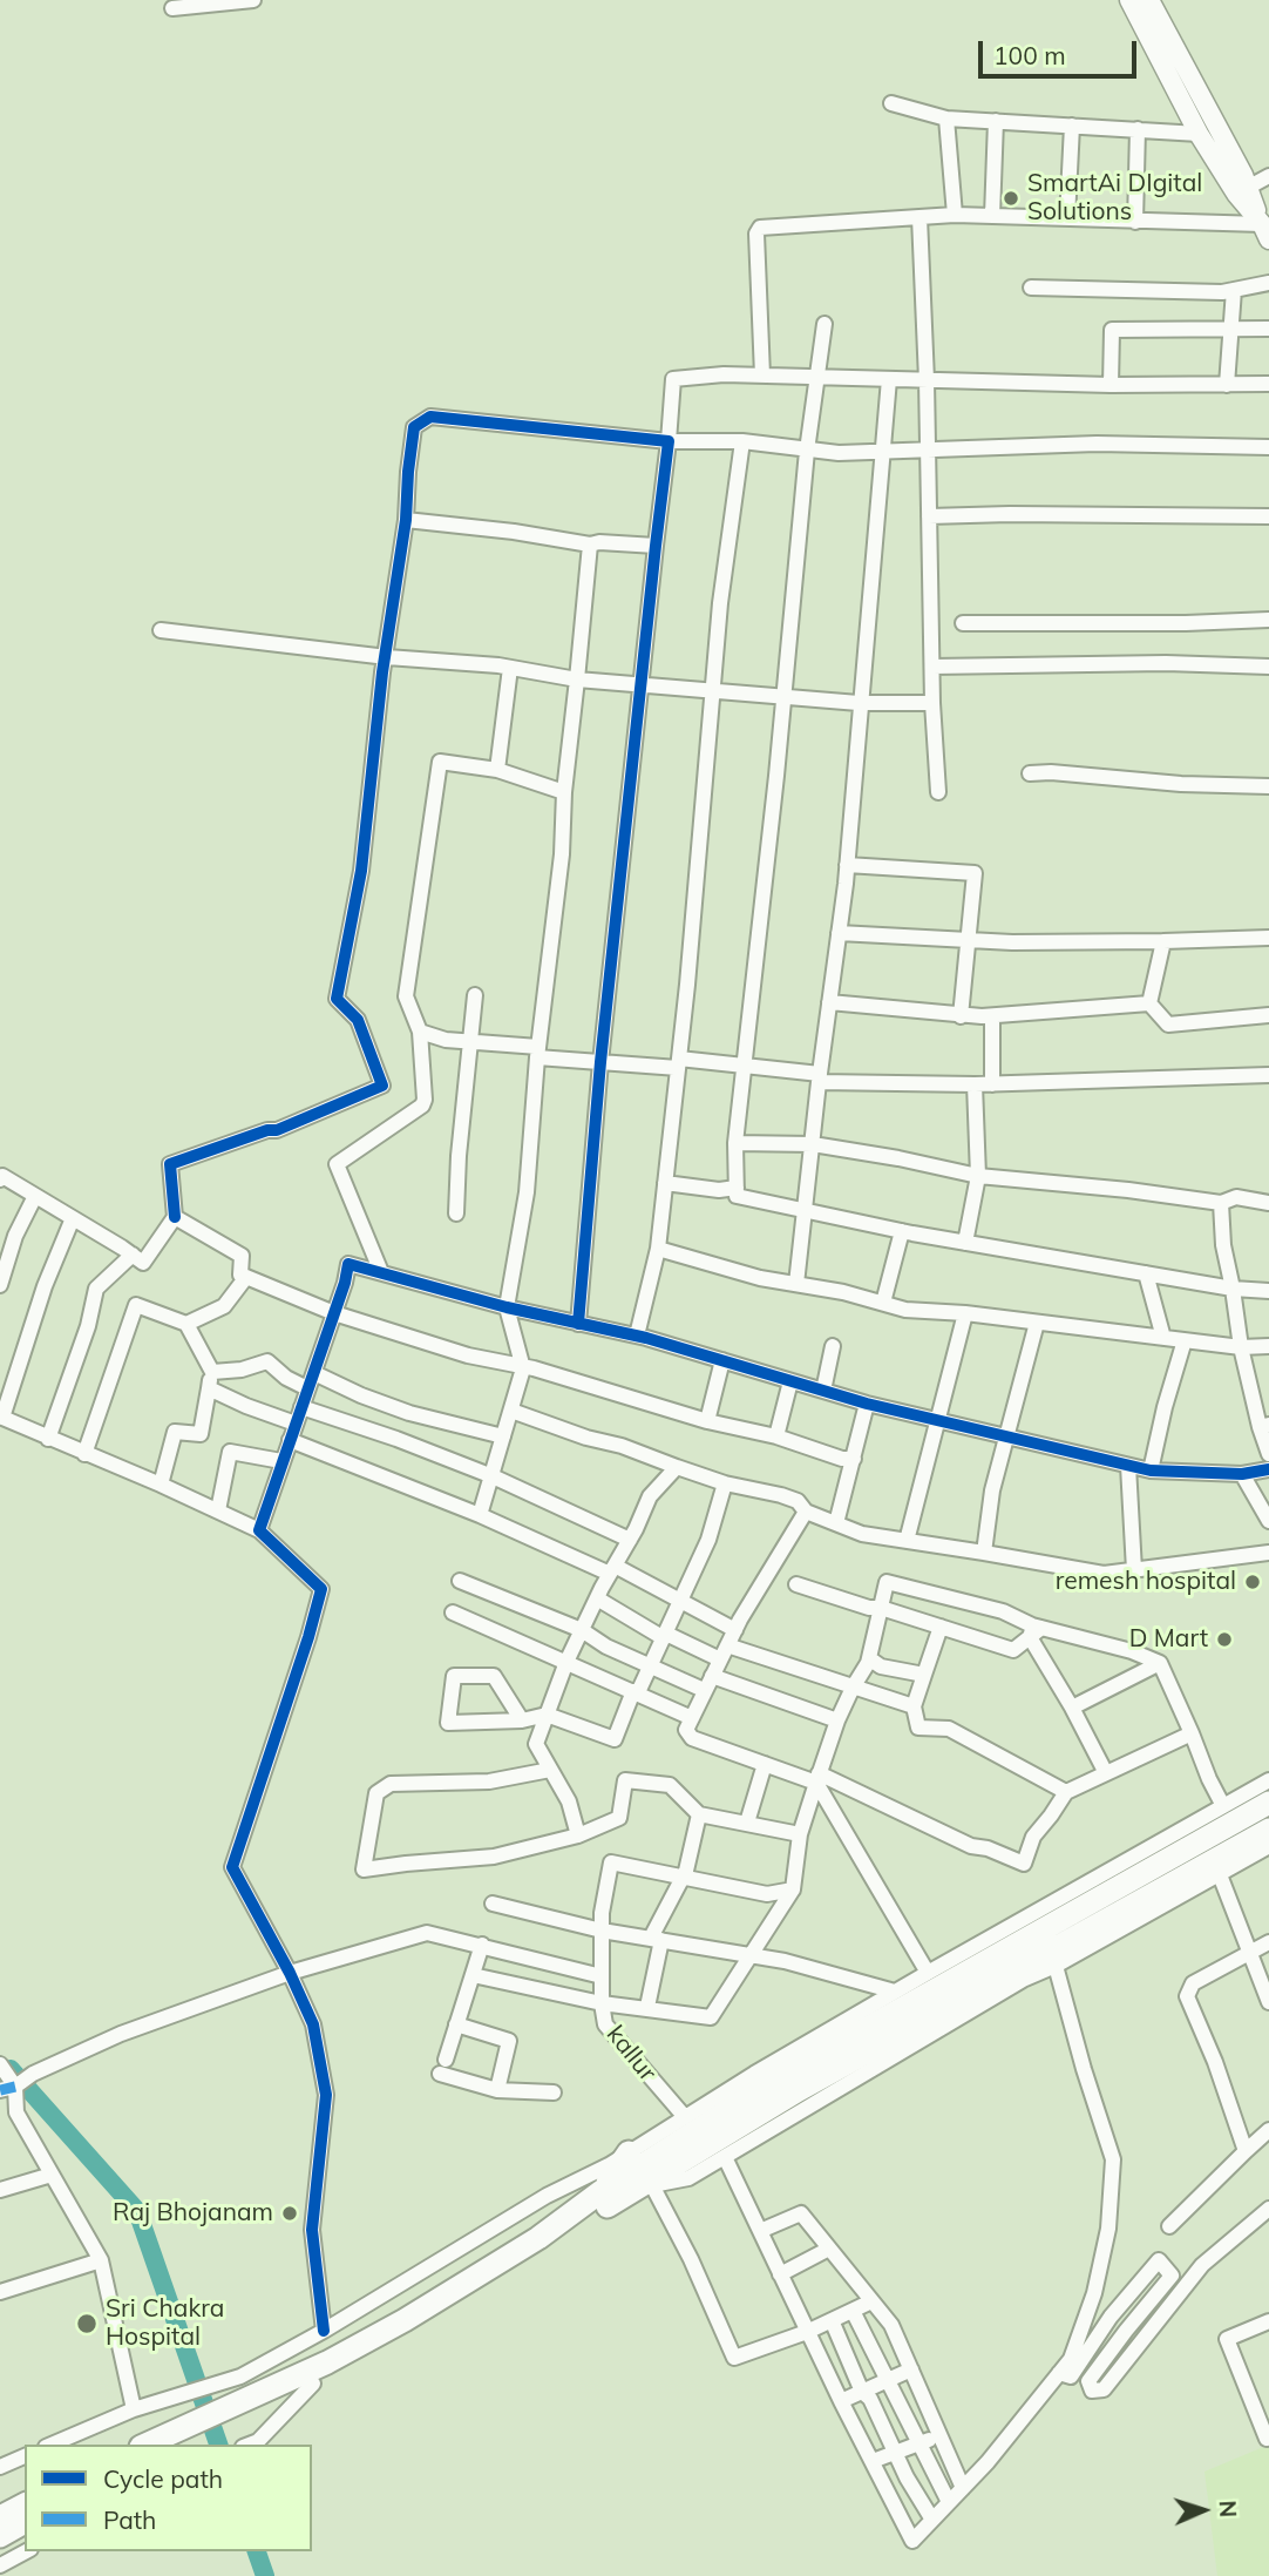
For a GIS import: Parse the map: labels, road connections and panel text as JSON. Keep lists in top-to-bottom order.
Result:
{
  "streets": {
    "street": ["kallur"]
  },
  "places": [
    "SmartAi DIgital Solutions",
    "remesh hospital",
    "D Mart",
    "Raj Bhojanam",
    "Sri Chakra Hospital"
  ],
  "legend": ["Cycle path", "Path"],
  "scale_bar": "100 m",
  "north": "right"
}
